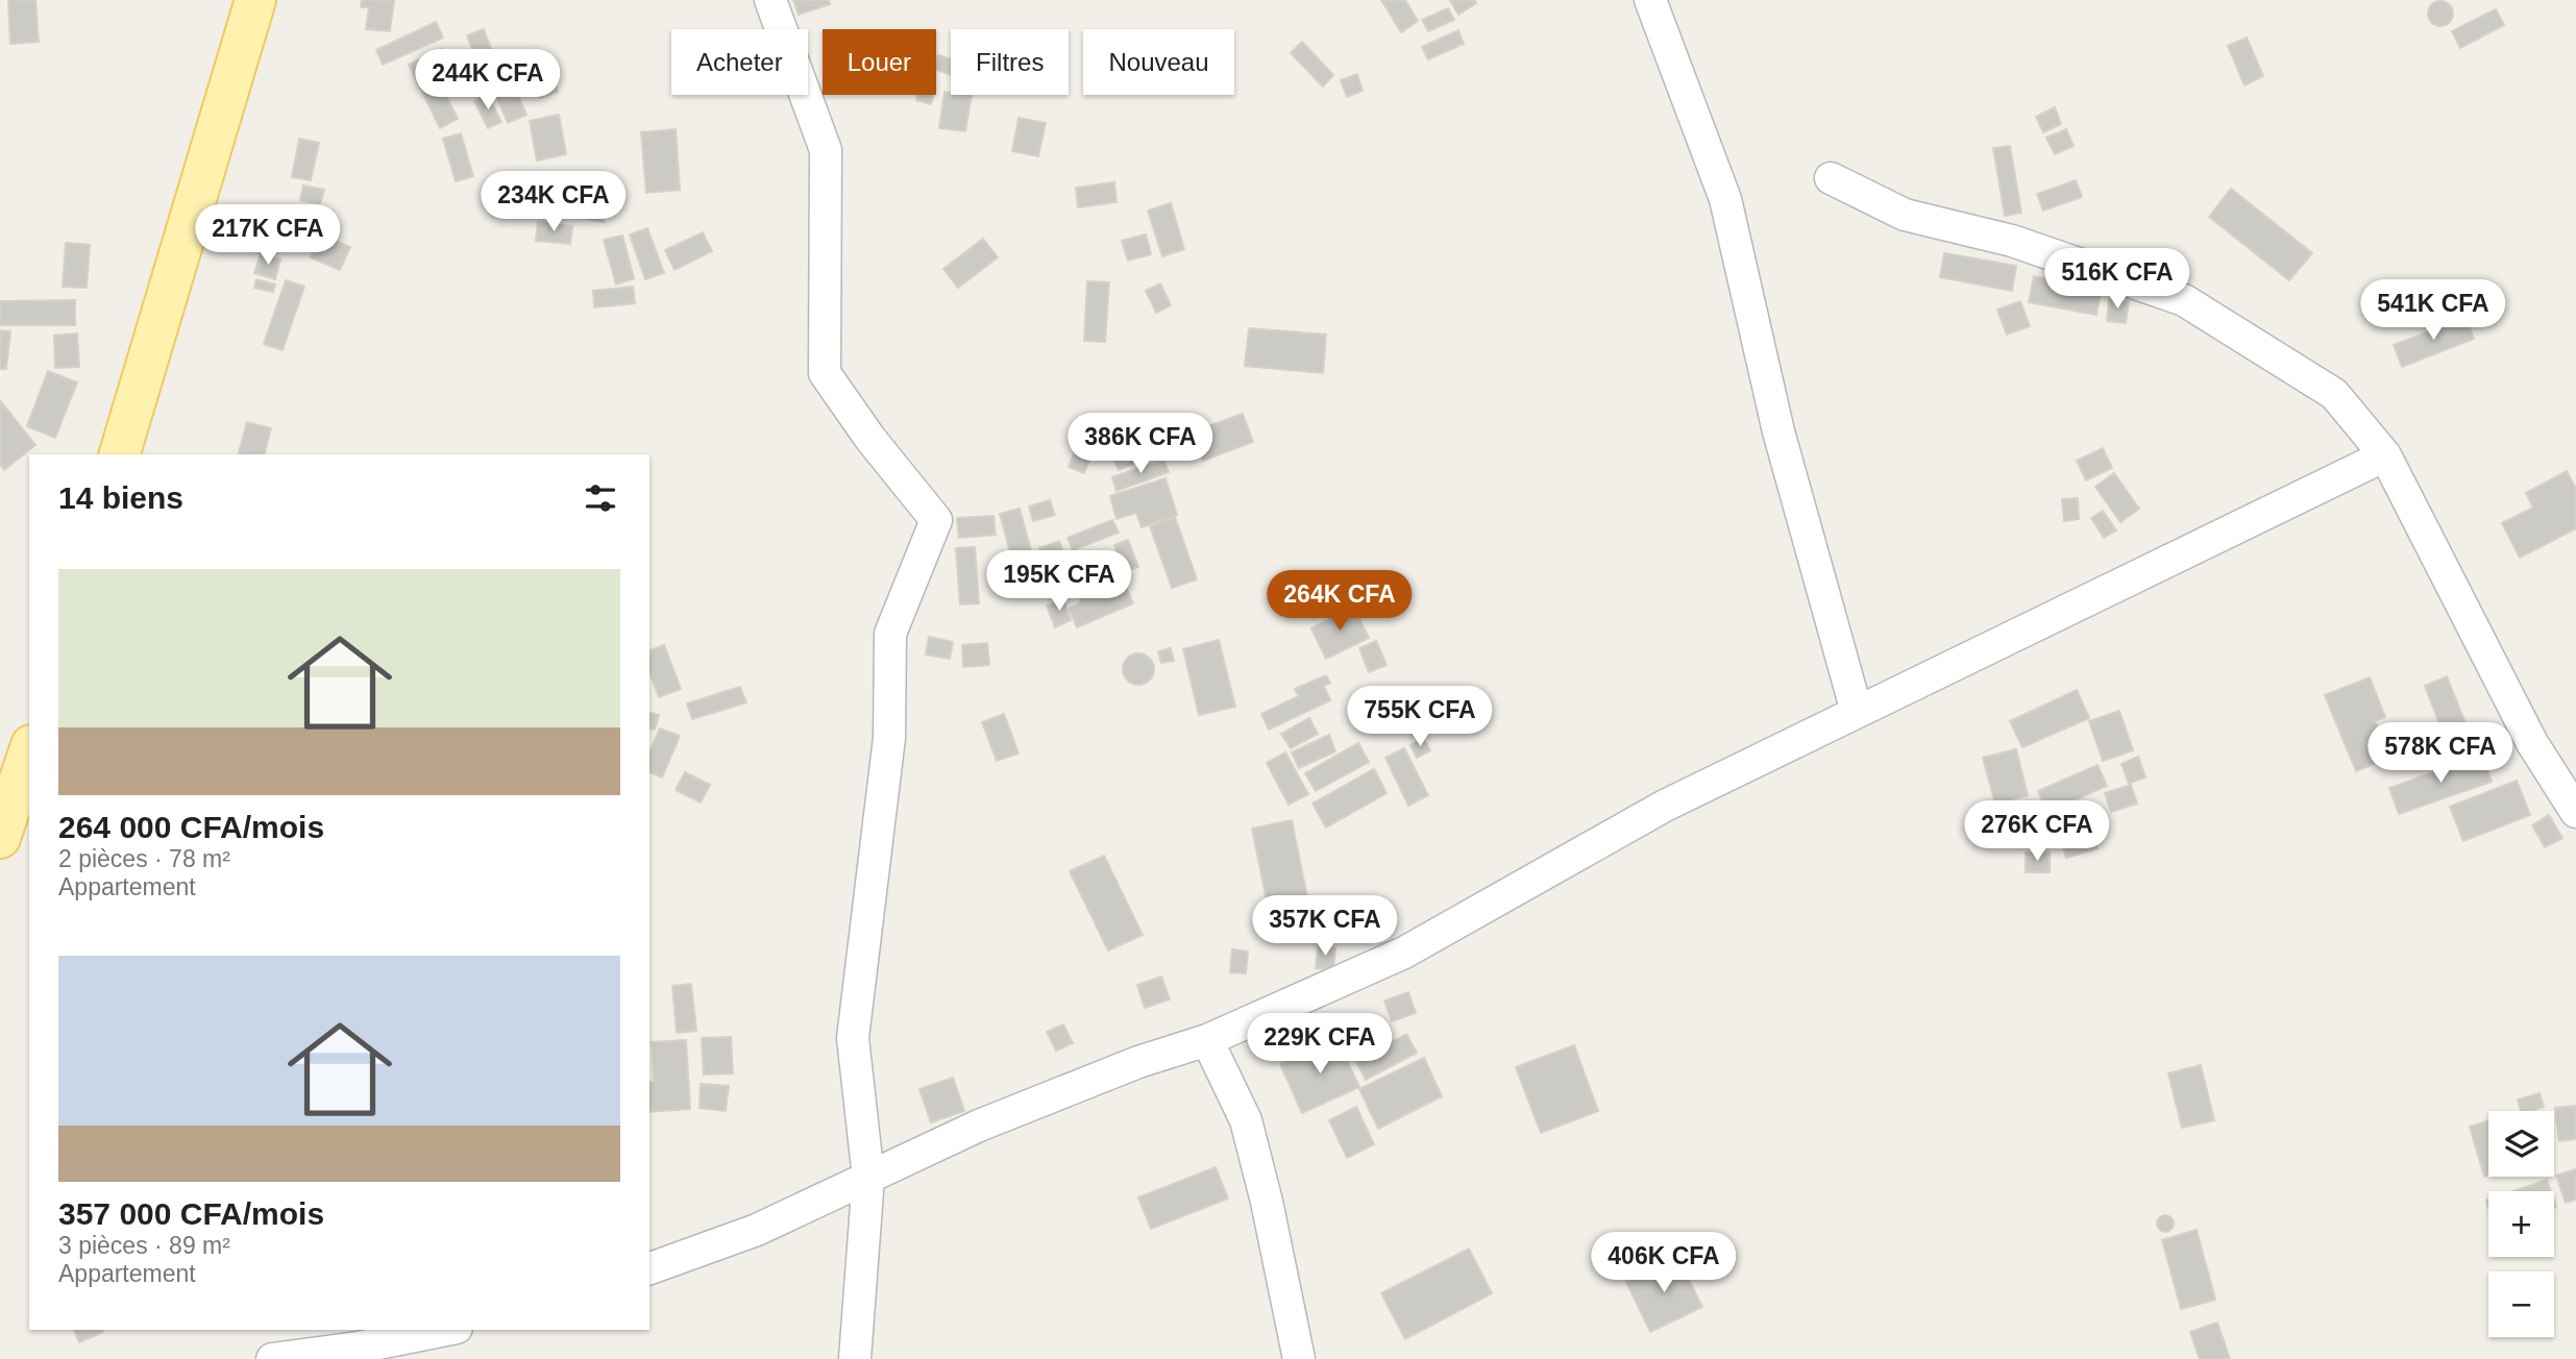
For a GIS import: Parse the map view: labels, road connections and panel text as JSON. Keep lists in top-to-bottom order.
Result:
{
  "page": {
    "chip": [
      "Acheter",
      "Louer",
      "Filtres",
      "Nouveau"
    ],
    "price": [
      "244K CFA",
      "234K CFA",
      "217K CFA",
      "516K CFA",
      "541K CFA",
      "386K CFA",
      "195K CFA",
      "264K CFA",
      "755K CFA",
      "578K CFA",
      "276K CFA",
      "357K CFA",
      "229K CFA",
      "406K CFA"
    ],
    "heading": "14 biens",
    "list": [
      {
        "name": "264 000 CFA/mois",
        "note": "2 pièces · 78 m² · Appartement"
      },
      {
        "name": "357 000 CFA/mois",
        "note": "3 pièces · 89 m² · Appartement"
      }
    ],
    "map_buttons": ["+", "−"]
  }
}
